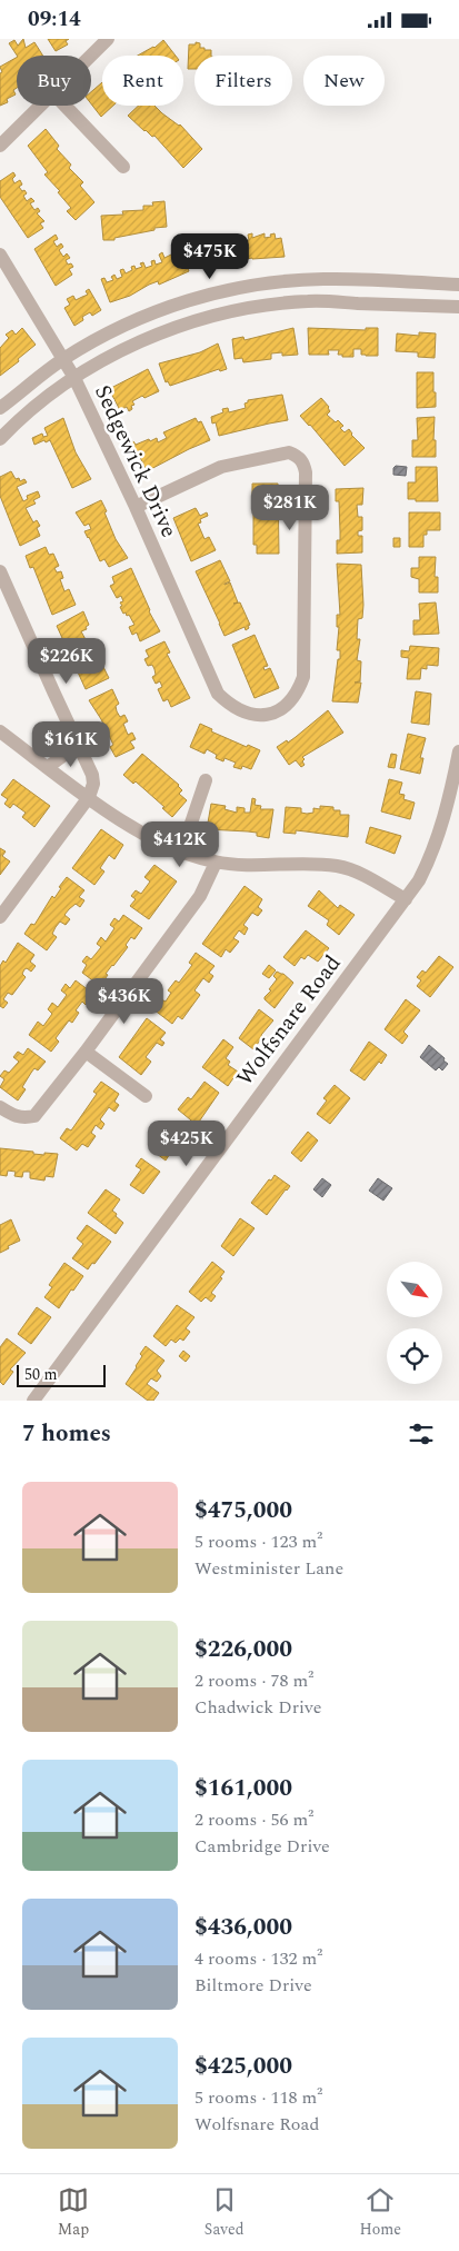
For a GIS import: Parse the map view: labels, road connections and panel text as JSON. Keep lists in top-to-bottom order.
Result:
{
  "streets": {
    "street": ["Sedgewick Drive", "Wolfsnare Road"]
  },
  "scale_bar": "50 m",
  "north": "bottom right",
  "page": {
    "status": "09:14",
    "chip": [
      "Buy",
      "Rent",
      "Filters",
      "New"
    ],
    "price": [
      "$475K",
      "$281K",
      "$226K",
      "$161K",
      "$412K",
      "$436K",
      "$425K"
    ],
    "scale": "50 m",
    "heading": "7 homes",
    "list": [
      {
        "name": "$475,000",
        "note": "5 rooms · 123 m² · Westminister Lane"
      },
      {
        "name": "$226,000",
        "note": "2 rooms · 78 m² · Chadwick Drive"
      },
      {
        "name": "$161,000",
        "note": "2 rooms · 56 m² · Cambridge Drive"
      },
      {
        "name": "$436,000",
        "note": "4 rooms · 132 m² · Biltmore Drive"
      },
      {
        "name": "$425,000",
        "note": "5 rooms · 118 m² · Wolfsnare Road"
      }
    ],
    "tabs": ["Map", "Saved", "Home"]
  }
}
